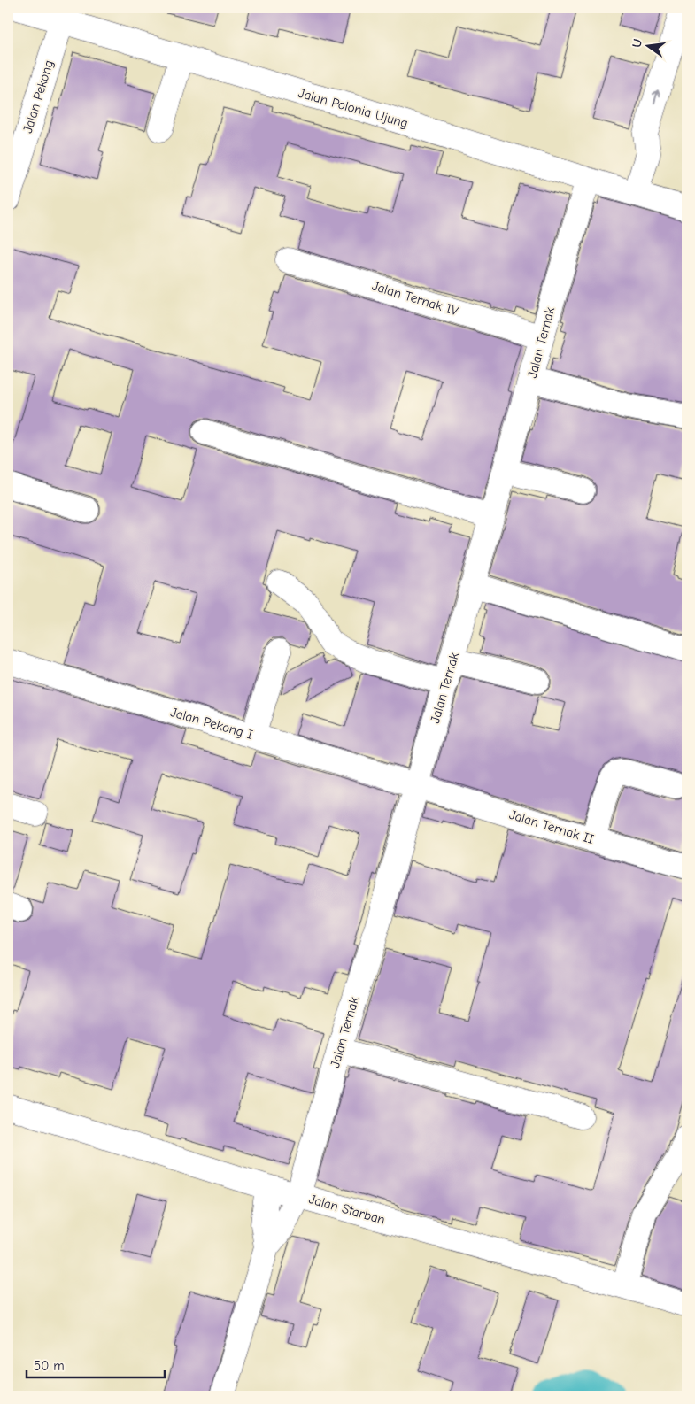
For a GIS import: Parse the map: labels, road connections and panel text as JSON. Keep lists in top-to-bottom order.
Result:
{
  "streets": {
    "street": [
      "Jalan Pekong",
      "Jalan Polonia Ujung",
      "Jalan Ternak IV",
      "Jalan Ternak",
      "Jalan Pekong I",
      "Jalan Ternak II",
      "Jalan Starban"
    ]
  },
  "crossings": [
    ["Jalan Pekong", "Jalan Polonia Ujung"],
    ["Jalan Polonia Ujung", "Jalan Ternak"],
    ["Jalan Ternak IV", "Jalan Ternak"],
    ["Jalan Ternak", "Jalan Pekong I"],
    ["Jalan Ternak", "Jalan Ternak II"],
    ["Jalan Ternak", "Jalan Starban"],
    ["Jalan Pekong I", "Jalan Ternak II"]
  ],
  "scale_bar": "50 m",
  "north": "left"
}
